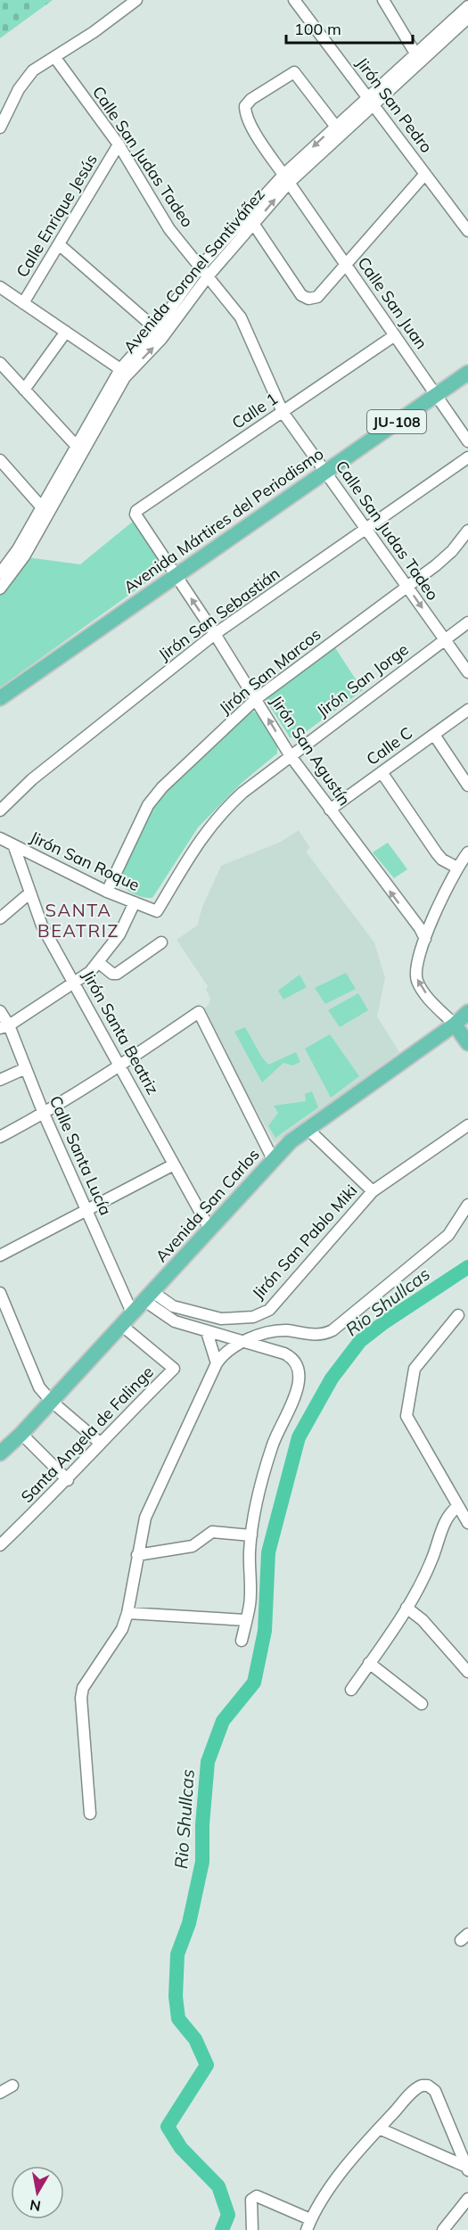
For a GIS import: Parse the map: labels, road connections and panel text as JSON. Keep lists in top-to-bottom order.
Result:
{
  "streets": {
    "main road": ["JU-108", "Avenida Mártires del Periodismo", "Avenida San Carlos"],
    "street": [
      "Jirón San Pedro",
      "Calle San Judas Tadeo",
      "Calle Enrique Jesús",
      "Avenida Coronel Santiváñez",
      "Calle San Juan",
      "Calle 1",
      "Jirón San Sebastián",
      "Jirón San Marcos",
      "Jirón San Jorge",
      "Calle C",
      "Jirón San Agustín",
      "Jirón San Roque",
      "Jirón Santa Beatriz",
      "Calle Santa Lucía",
      "Jirón San Pablo Miki",
      "Santa Angela de Falinge"
    ]
  },
  "crossings": [
    ["Jirón San Pedro", "Avenida Coronel Santiváñez"],
    ["Calle San Judas Tadeo", "Calle Enrique Jesús"],
    ["Calle San Judas Tadeo", "Avenida Coronel Santiváñez"],
    ["Calle San Judas Tadeo", "Calle 1"],
    ["Calle San Judas Tadeo", "Avenida Mártires del Periodismo"],
    ["Calle San Judas Tadeo", "Jirón San Sebastián"],
    ["Calle San Judas Tadeo", "Jirón San Marcos"],
    ["Calle San Judas Tadeo", "Jirón San Jorge"],
    ["Avenida Coronel Santiváñez", "Calle San Juan"],
    ["Calle San Juan", "Calle 1"],
    ["Calle San Juan", "Avenida Mártires del Periodismo"],
    ["Calle 1", "Jirón San Agustín"],
    ["Avenida Mártires del Periodismo", "Jirón San Agustín"],
    ["Jirón San Sebastián", "Jirón San Agustín"],
    ["Jirón San Marcos", "Jirón San Agustín"],
    ["Jirón San Marcos", "Jirón San Roque"],
    ["Jirón San Jorge", "Jirón San Agustín"],
    ["Jirón San Jorge", "Jirón San Roque"],
    ["Calle C", "Jirón San Agustín"],
    ["Jirón San Roque", "Jirón Santa Beatriz"],
    ["Jirón Santa Beatriz", "Avenida San Carlos"],
    ["Calle Santa Lucía", "Avenida San Carlos"],
    ["Avenida San Carlos", "Jirón San Pablo Miki"],
    ["Avenida San Carlos", "Santa Angela de Falinge"]
  ],
  "districts": ["SANTA BEATRIZ"],
  "water": ["Rio Shullcas"],
  "scale_bar": "100 m",
  "north": "bottom"
}
